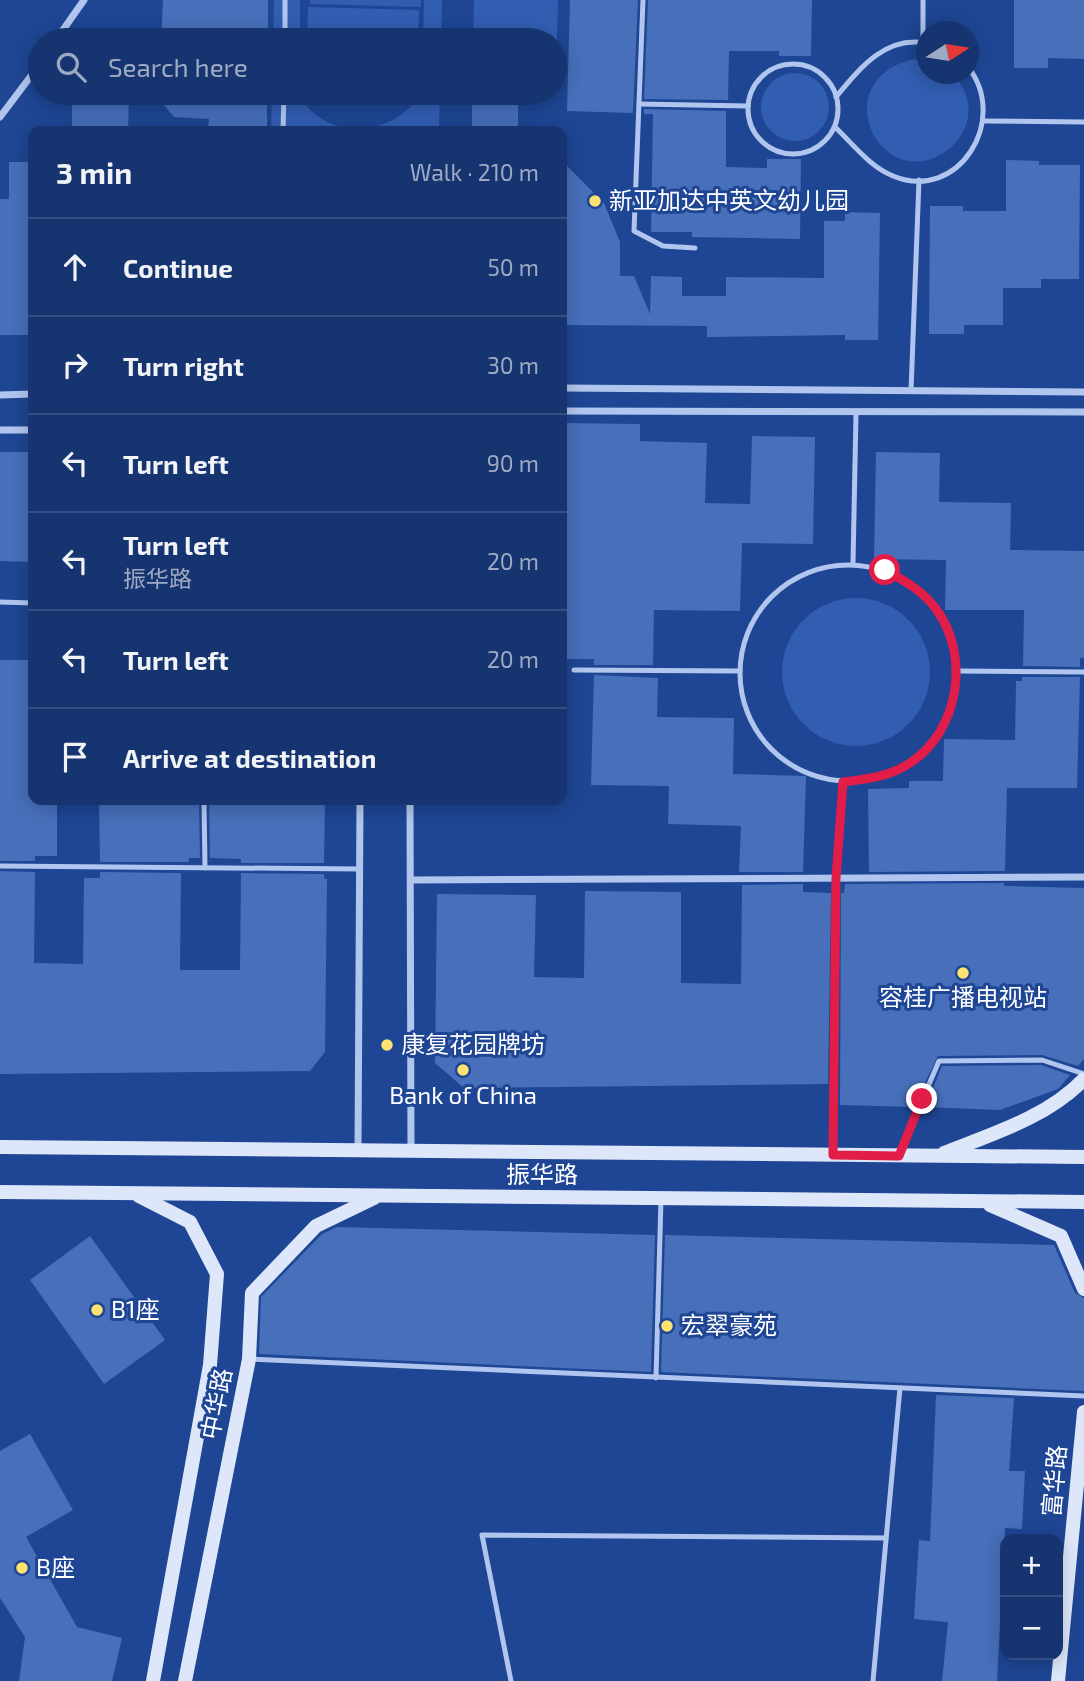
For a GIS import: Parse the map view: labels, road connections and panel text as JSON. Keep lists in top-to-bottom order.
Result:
{
  "streets": {
    "main road": ["振华路", "中华路", "富华路"]
  },
  "crossings": [
    ["振华路", "中华路"]
  ],
  "places": [
    "新亚加达中英文幼儿园",
    "容桂广播电视站",
    "康复花园牌坊",
    "Bank of China",
    "B1座",
    "宏翠豪苑",
    "B座"
  ],
  "north": "right",
  "page": {
    "search": "Search here",
    "heading": ["3 min", "Walk · 210 m"],
    "list": [
      ["Continue", "50 m"],
      ["Turn right", "30 m"],
      ["Turn left", "90 m"],
      ["Turn left", "振华路", "20 m"],
      ["Turn left", "20 m"],
      "Arrive at destination"
    ],
    "map_buttons": ["+", "−"]
  }
}
